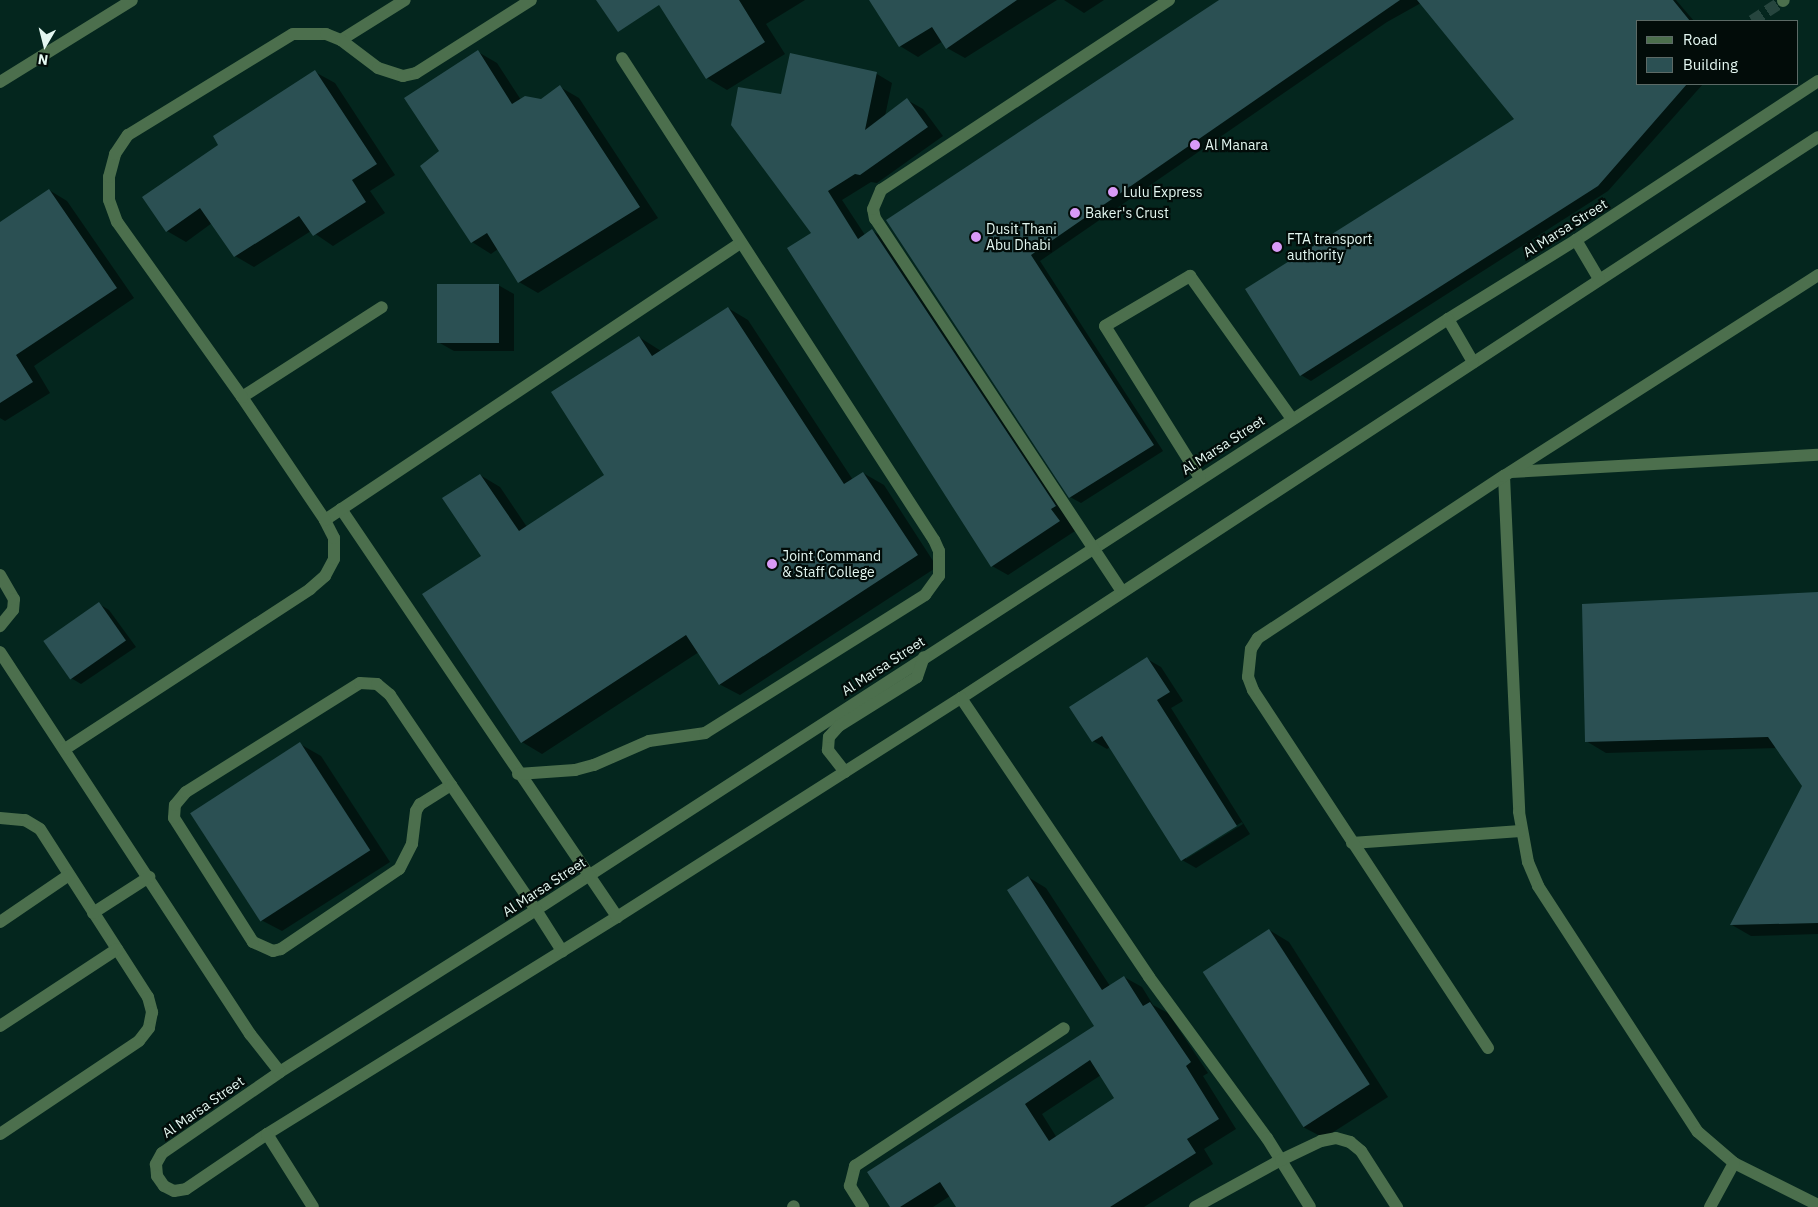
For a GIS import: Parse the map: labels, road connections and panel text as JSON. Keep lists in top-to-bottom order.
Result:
{
  "streets": {
    "street": ["Al Marsa Street"]
  },
  "places": [
    "Al Manara",
    "Lulu Express",
    "Baker's Crust",
    "Dusit Thani Abu Dhabi",
    "FTA transport authority",
    "Joint Command & Staff College"
  ],
  "legend": ["Road", "Building"],
  "north": "bottom"
}
